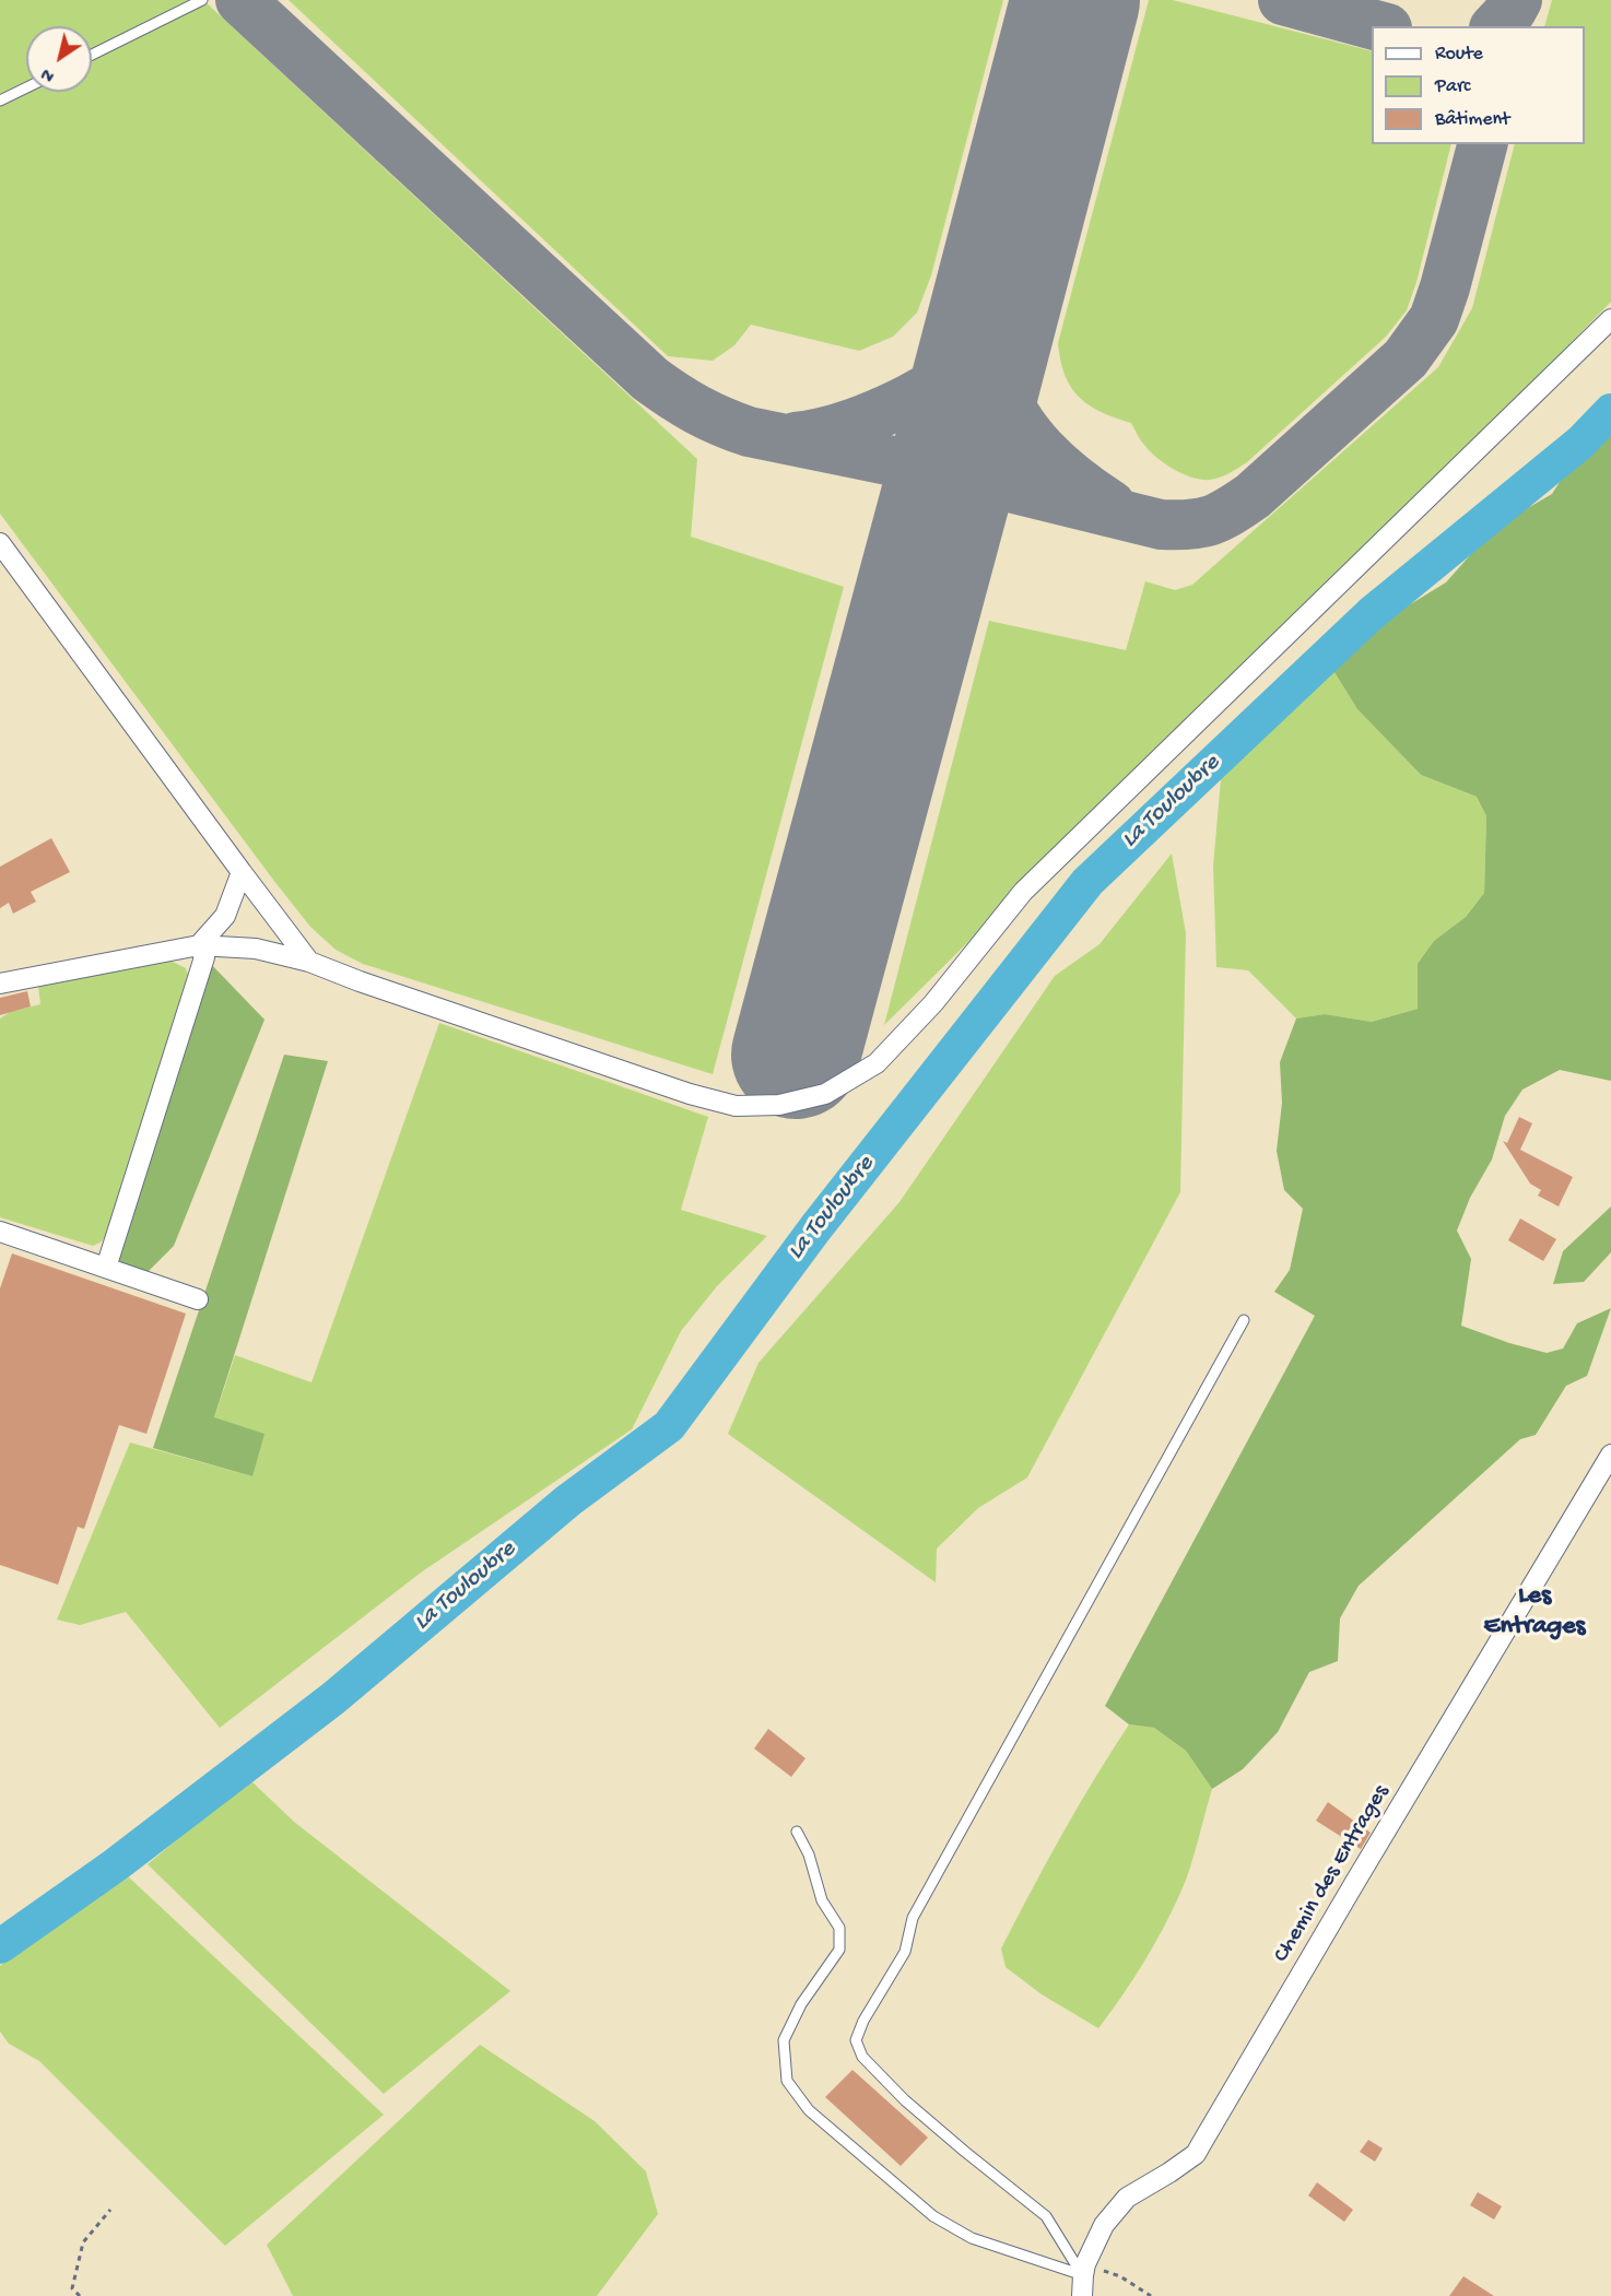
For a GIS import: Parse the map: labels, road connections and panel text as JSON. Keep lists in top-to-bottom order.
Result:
{
  "streets": {
    "street": ["Chemin des Entrages"]
  },
  "districts": ["Les Entrages"],
  "water": ["La Touloubre"],
  "legend": ["Route", "Parc", "Bâtiment"],
  "north": "bottom left"
}
